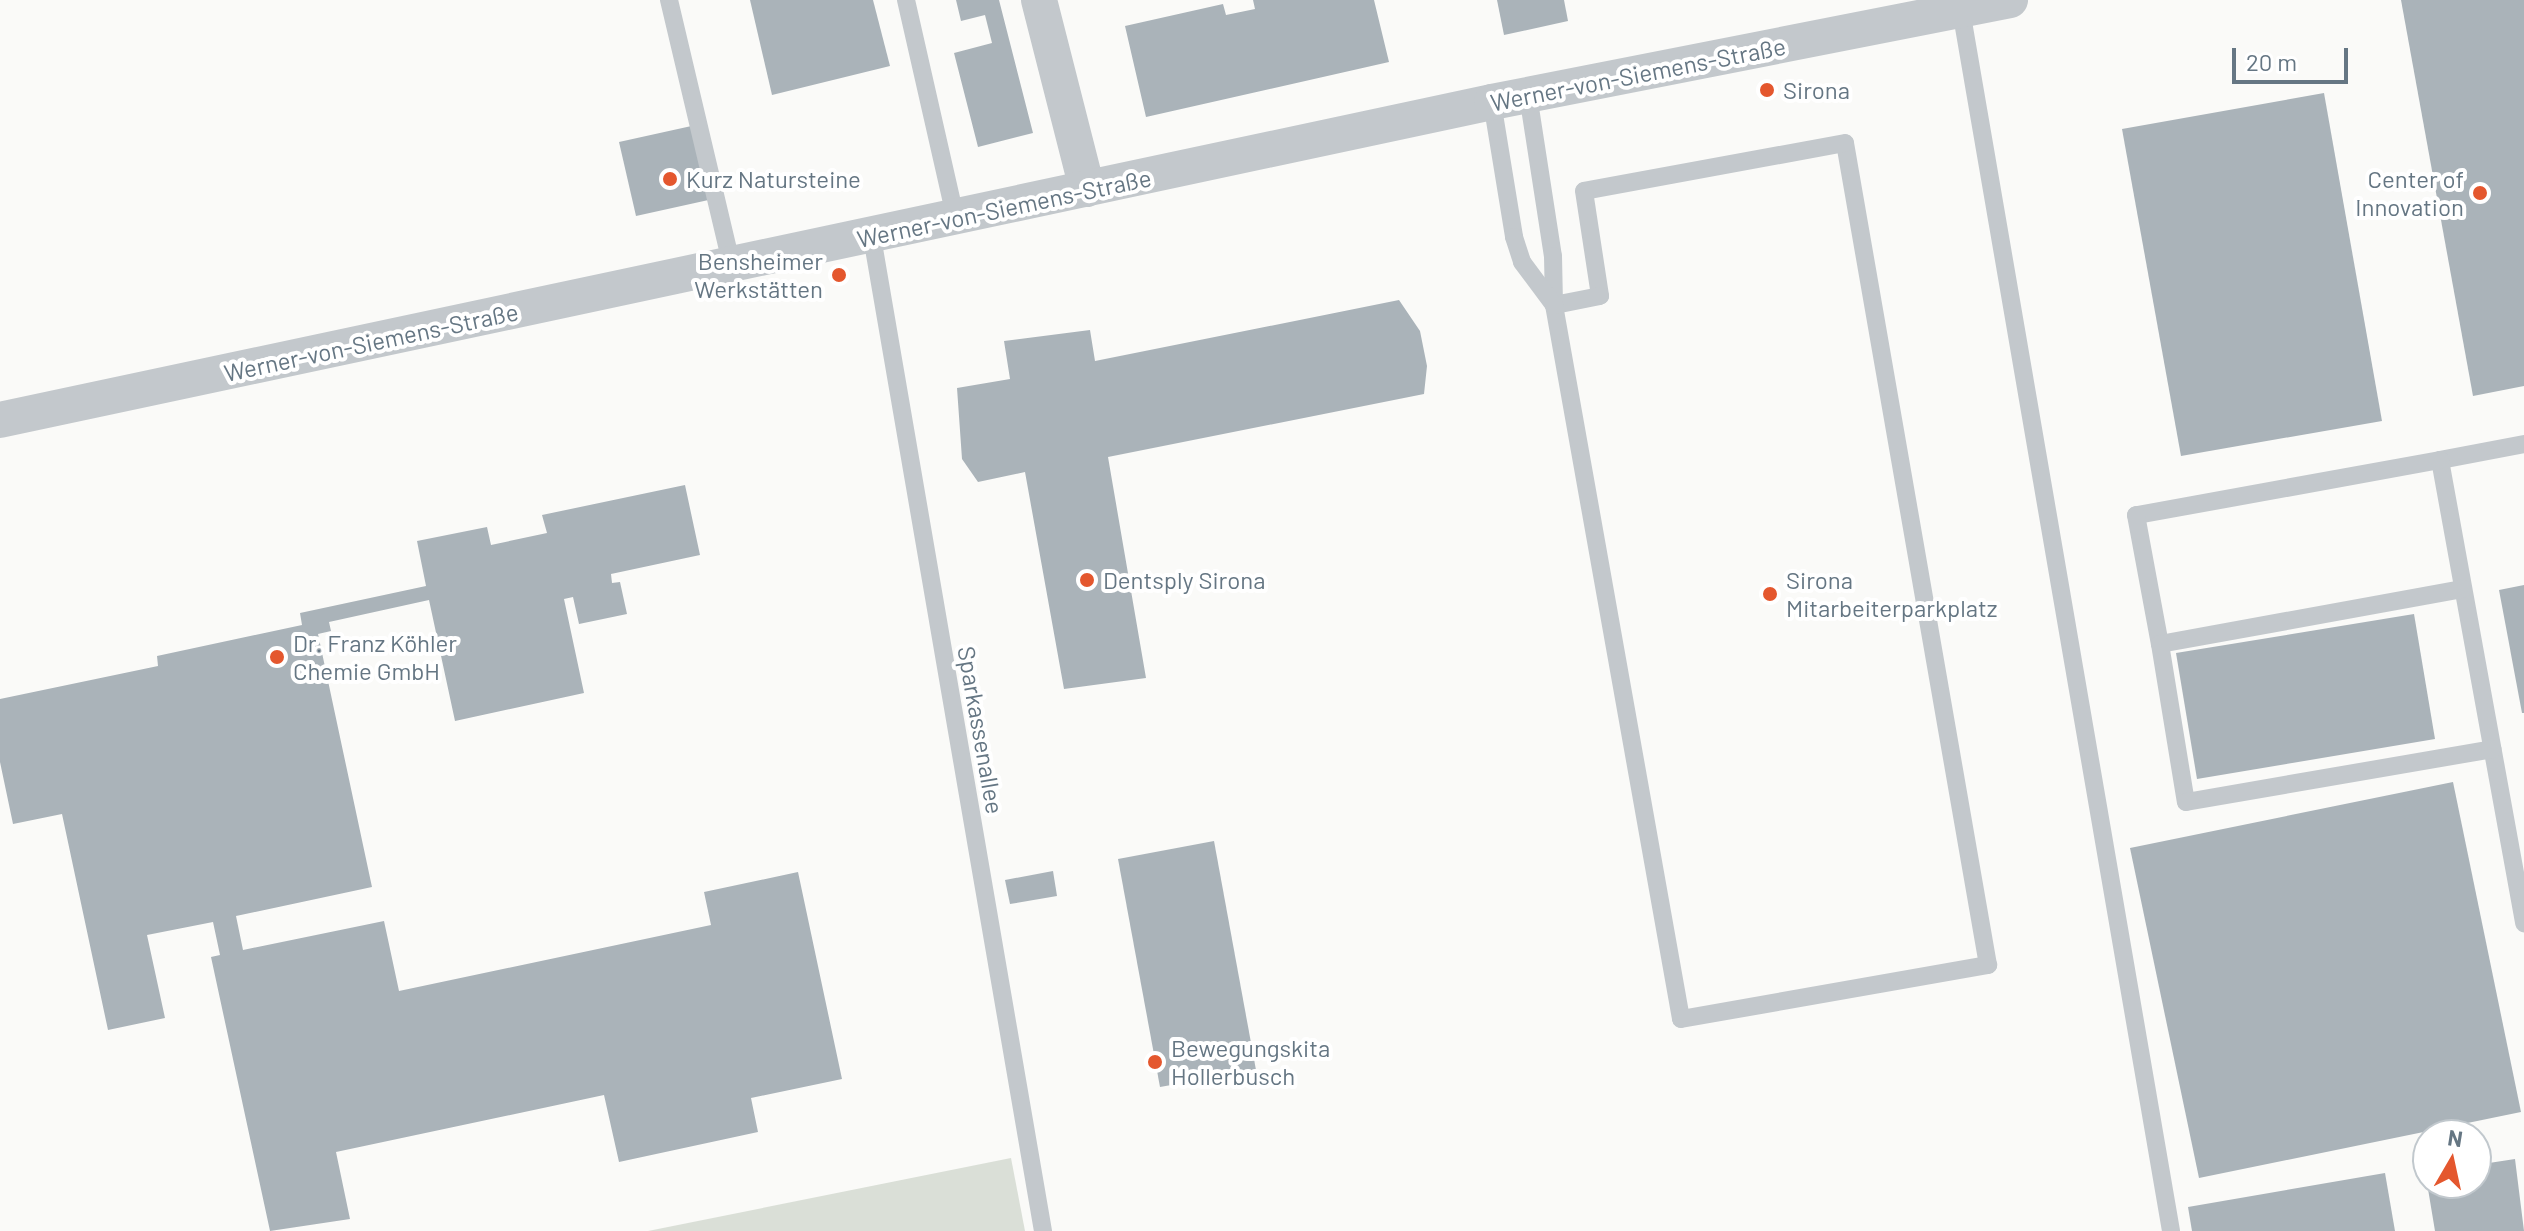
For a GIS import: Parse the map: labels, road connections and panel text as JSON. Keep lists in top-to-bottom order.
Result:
{
  "streets": {
    "street": ["Werner-von-Siemens-Straße"],
    "lane": ["Sparkassenallee"]
  },
  "crossings": [
    ["Werner-von-Siemens-Straße", "Sparkassenallee"]
  ],
  "places": [
    "Sirona",
    "Kurz Natursteine",
    "Center of Innovation",
    "Bensheimer Werkstätten",
    "Dentsply Sirona",
    "Sirona Mitarbeiterparkplatz",
    "Dr. Franz Köhler Chemie GmbH",
    "Bewegungskita Hollerbusch"
  ],
  "scale_bar": "20 m",
  "north": "top"
}
